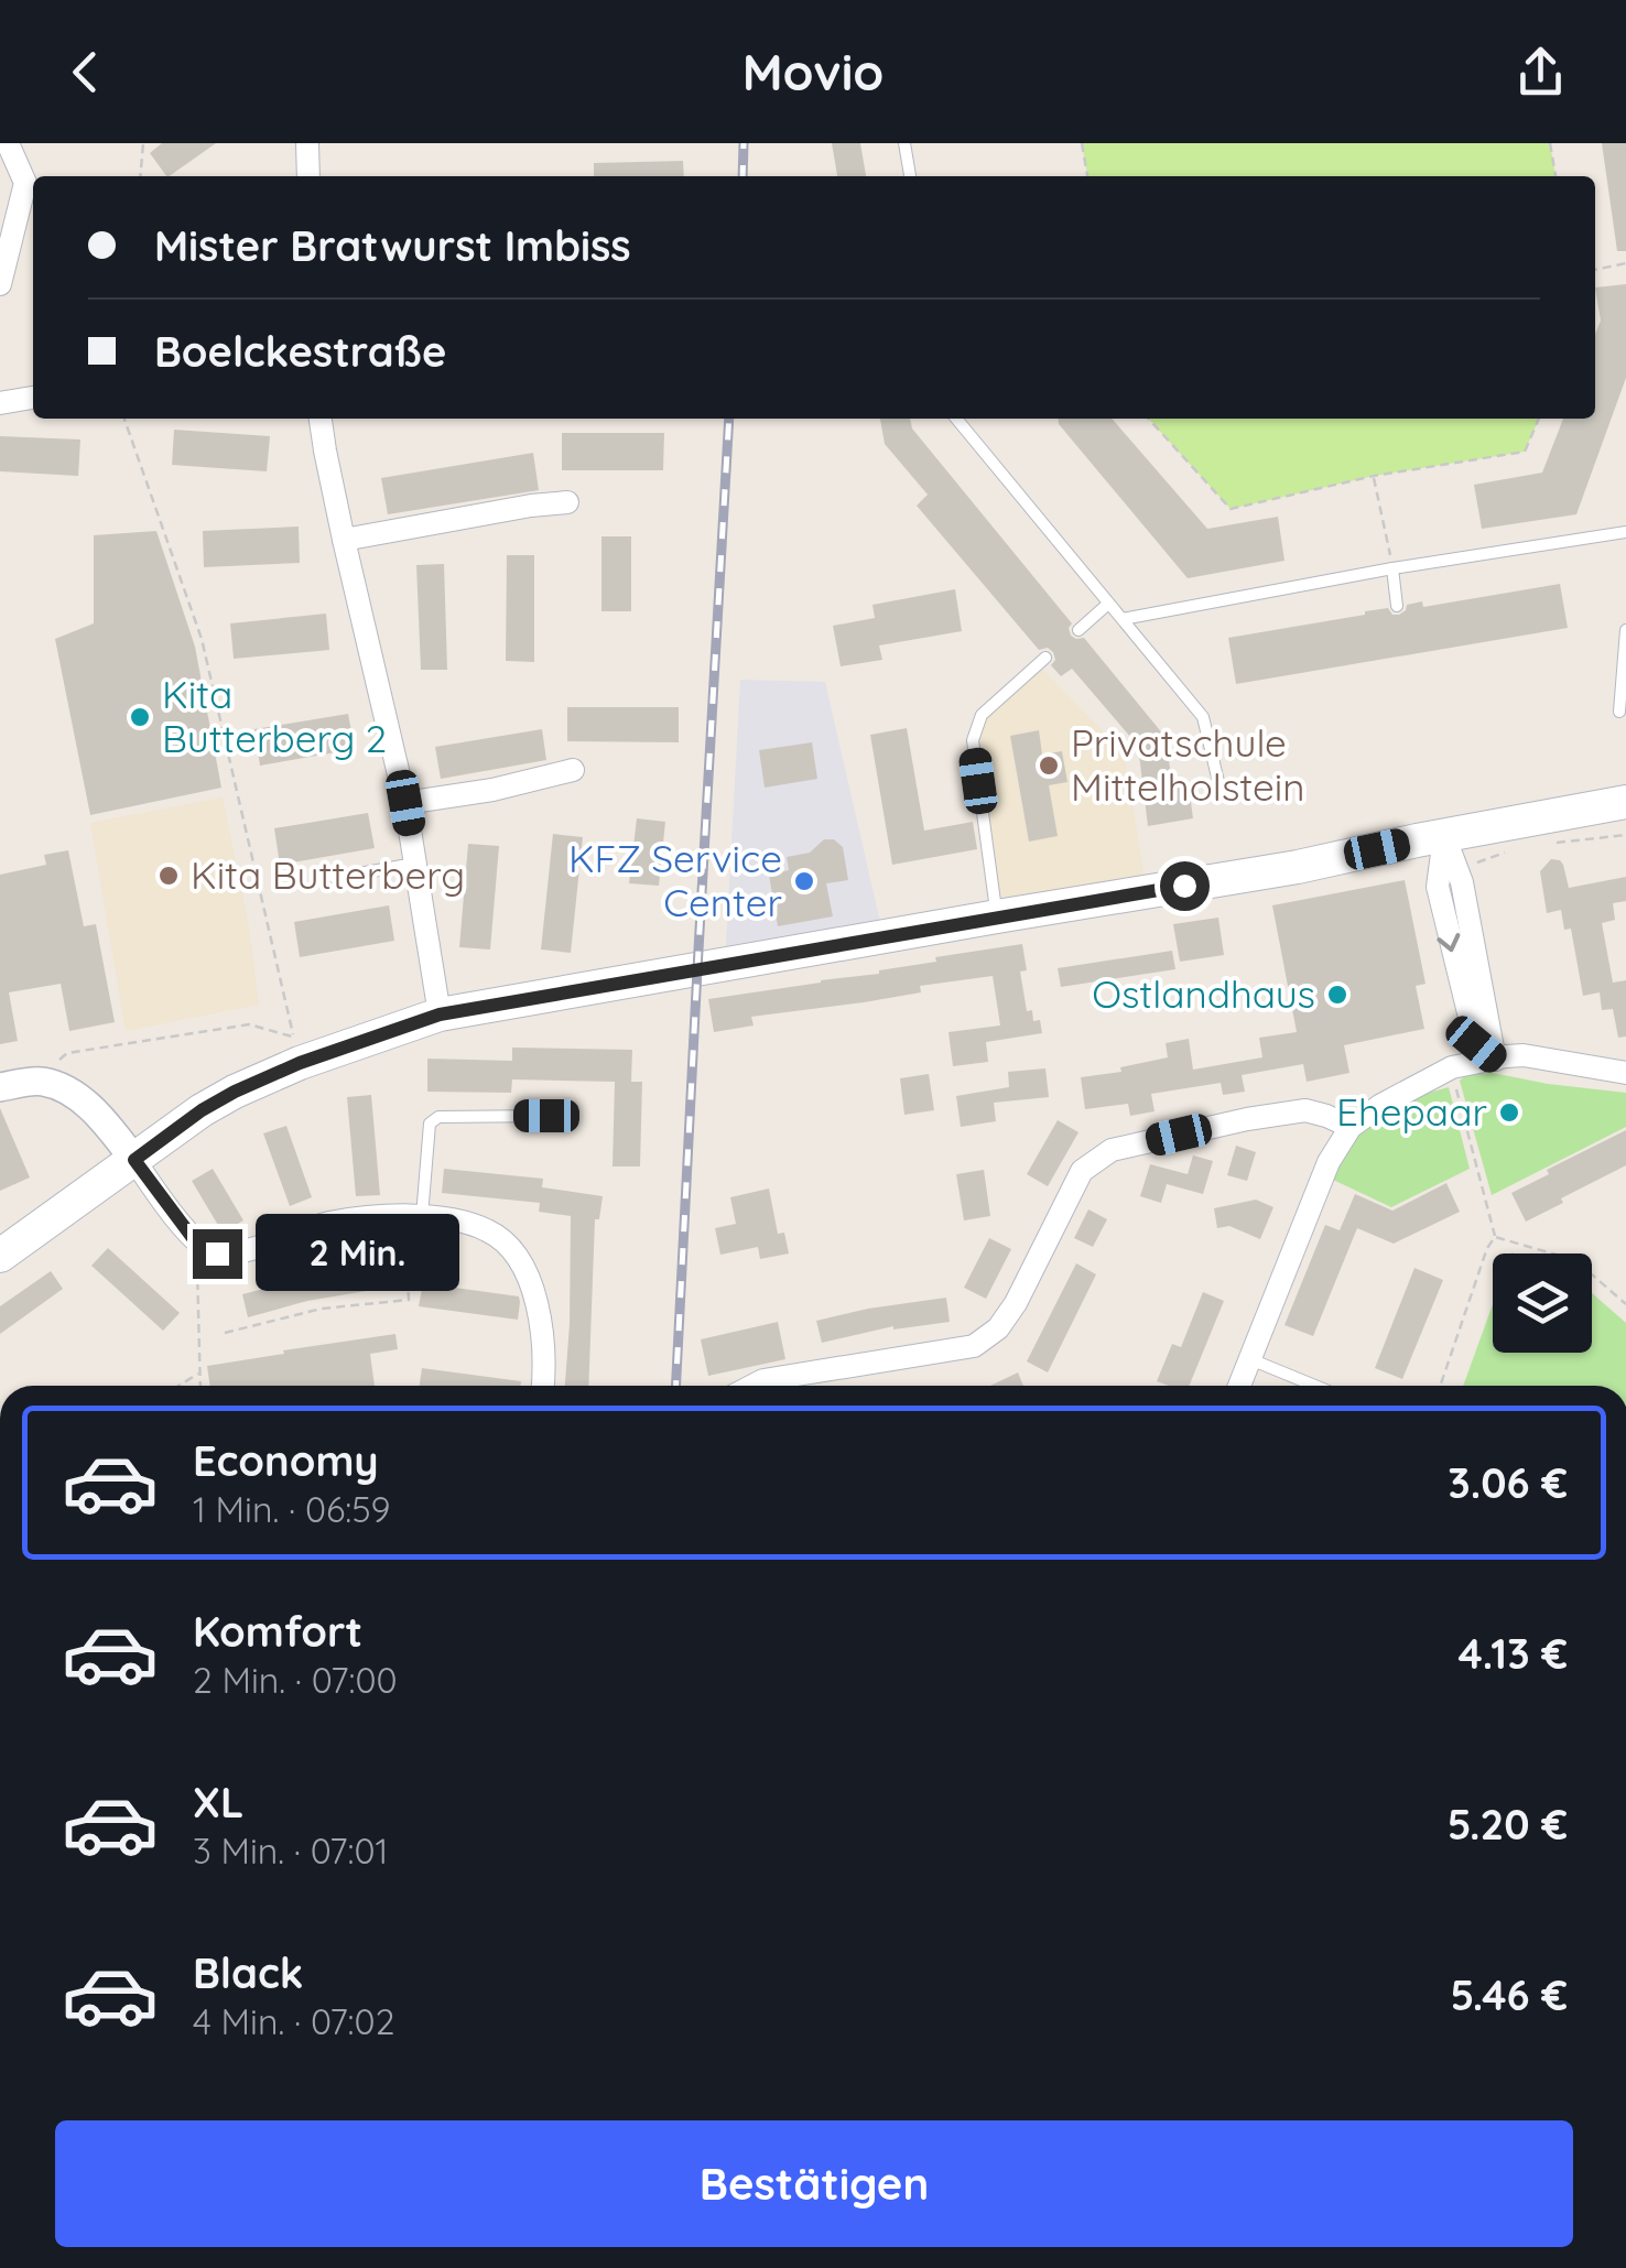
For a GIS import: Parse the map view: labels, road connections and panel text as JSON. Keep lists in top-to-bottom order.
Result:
{
  "places": [
    "Kita Butterberg 2",
    "Privatschule Mittelholstein",
    "Kita Butterberg",
    "KFZ Service Center",
    "Ostlandhaus",
    "Ehepaar"
  ],
  "page": {
    "header": "Movio",
    "banner": ["Mister Bratwurst Imbiss", "Boelckestraße"],
    "bubble": "2 Min.",
    "list": [
      {
        "name": "Economy",
        "note": "1 Min. · 06:59",
        "value": "3.06 €"
      },
      {
        "name": "Komfort",
        "note": "2 Min. · 07:00",
        "value": "4.13 €"
      },
      {
        "name": "XL",
        "note": "3 Min. · 07:01",
        "value": "5.20 €"
      },
      {
        "name": "Black",
        "note": "4 Min. · 07:02",
        "value": "5.46 €"
      }
    ],
    "buttons": "Bestätigen"
  }
}
